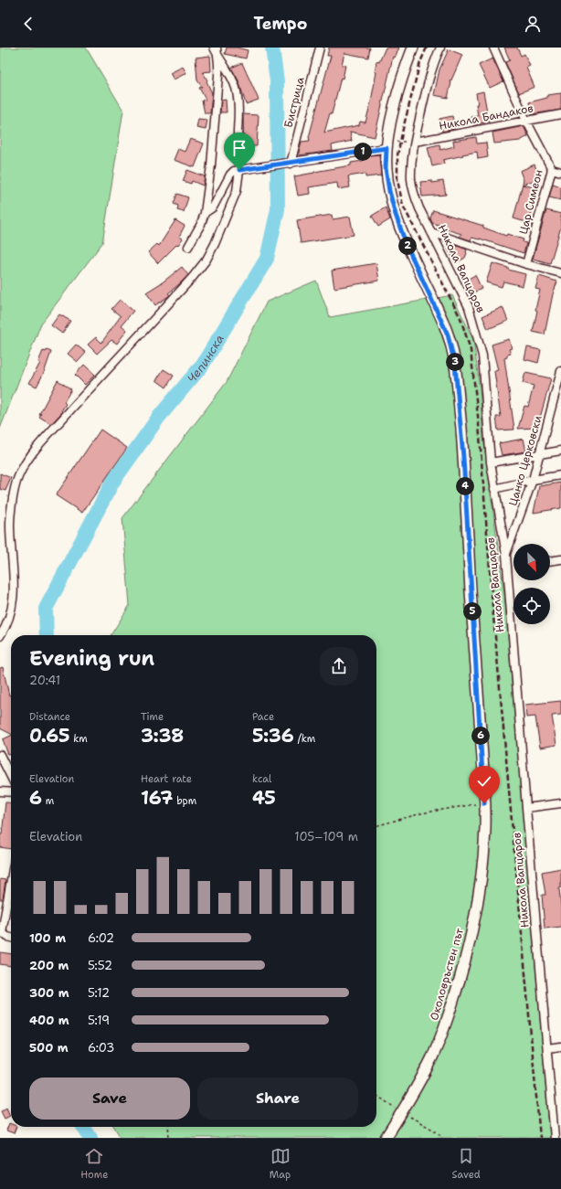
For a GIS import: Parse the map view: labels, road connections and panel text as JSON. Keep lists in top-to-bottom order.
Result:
{
  "streets": {
    "street": [
      "Бистрица",
      "Никола Бандаков",
      "Цар Симеон",
      "Никола Вапцаров",
      "Цанко Церковски",
      "Околовръстен път"
    ]
  },
  "crossings": [
    ["Никола Бандаков", "Цар Симеон"],
    ["Никола Бандаков", "Никола Вапцаров"],
    ["Никола Вапцаров", "Цанко Церковски"],
    ["Никола Вапцаров", "Околовръстен път"]
  ],
  "water": ["Чепинска"],
  "north": "bottom right",
  "page": {
    "header": "Tempo",
    "pins": [
      "1",
      "2",
      "3",
      "4",
      "5",
      "6"
    ],
    "heading": ["Evening run", "20:41"],
    "stats": [
      ["Distance", "0.65 km"],
      ["Time", "3:38"],
      ["Pace", "5:36 /km"],
      ["Elevation", "6 m"],
      ["Heart rate", "167 bpm"],
      ["kcal", "45"]
    ],
    "chart": ["Elevation", "105–109 m"],
    "list": [
      {
        "name": "100 m",
        "note": "6:02"
      },
      {
        "name": "200 m",
        "note": "5:52"
      },
      {
        "name": "300 m",
        "note": "5:12"
      },
      {
        "name": "400 m",
        "note": "5:19"
      },
      {
        "name": "500 m",
        "note": "6:03"
      }
    ],
    "buttons": ["Save", "Share"],
    "tabs": ["Home", "Map", "Saved"]
  }
}
